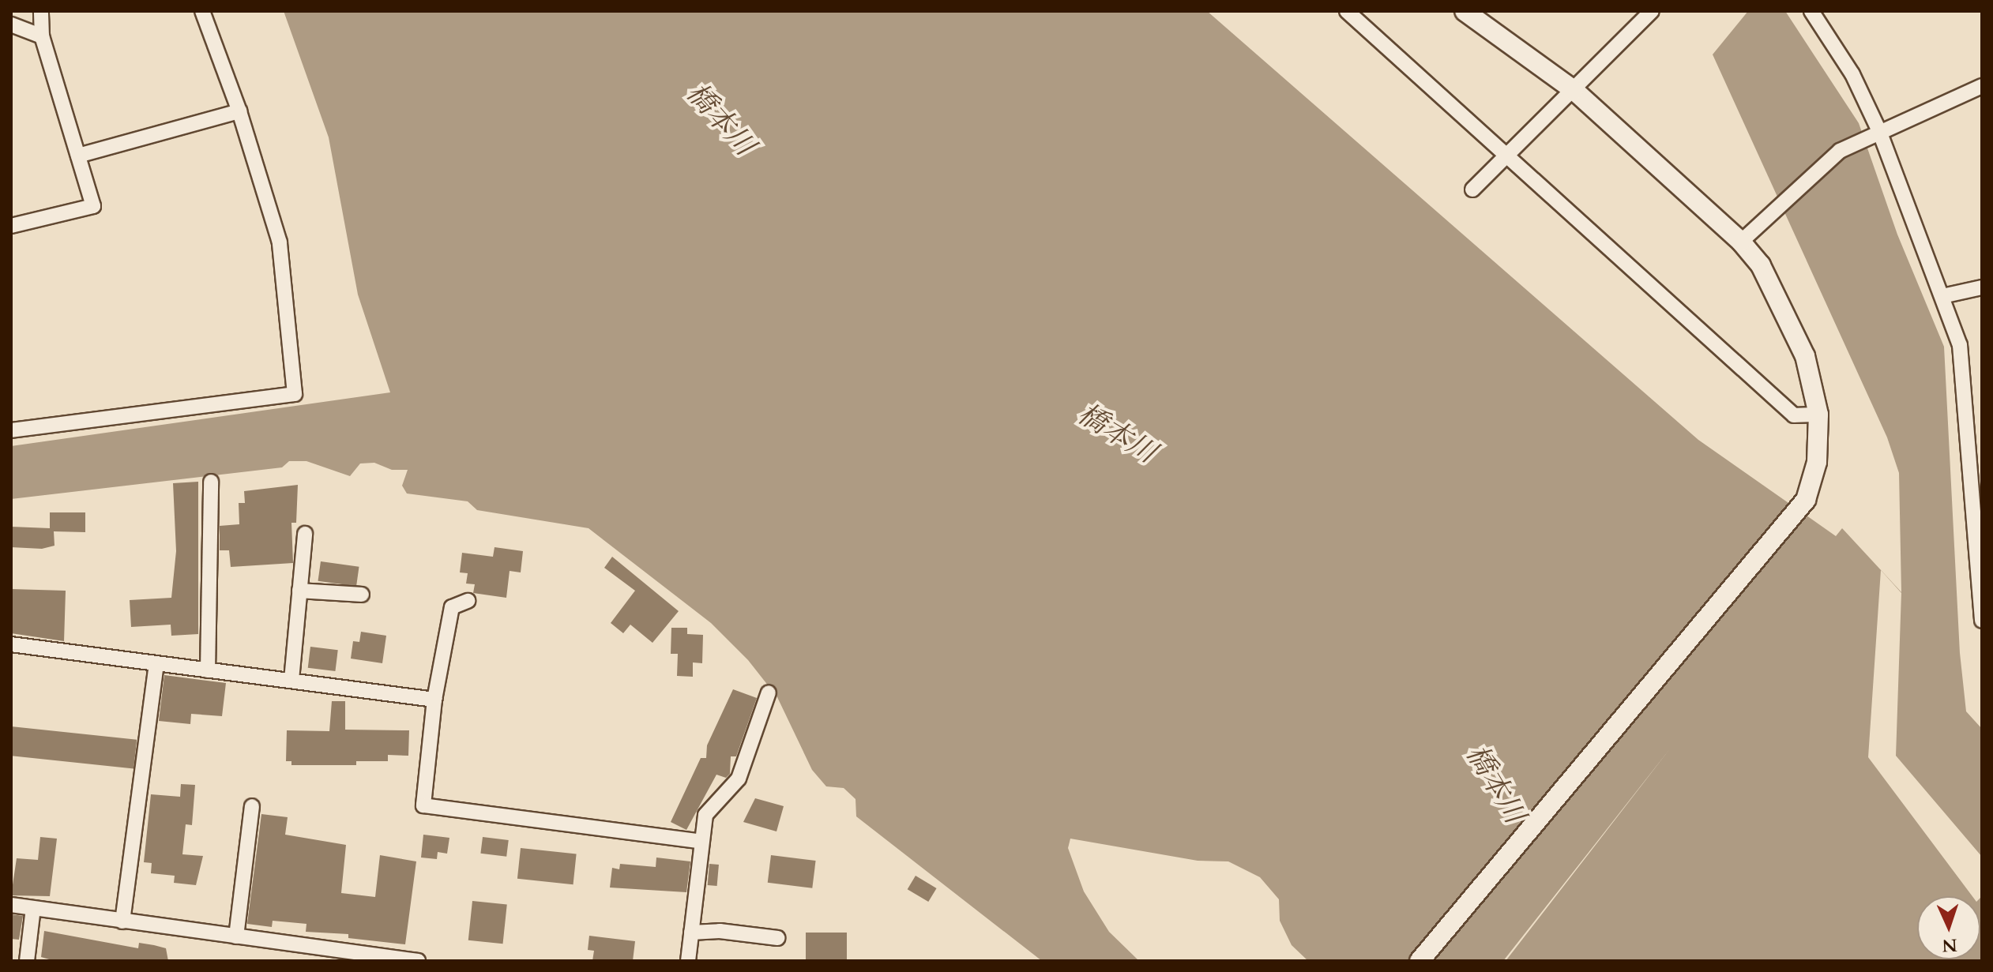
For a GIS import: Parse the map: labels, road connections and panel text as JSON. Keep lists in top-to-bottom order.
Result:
{
  "water": ["橋本川"],
  "north": "bottom"
}
